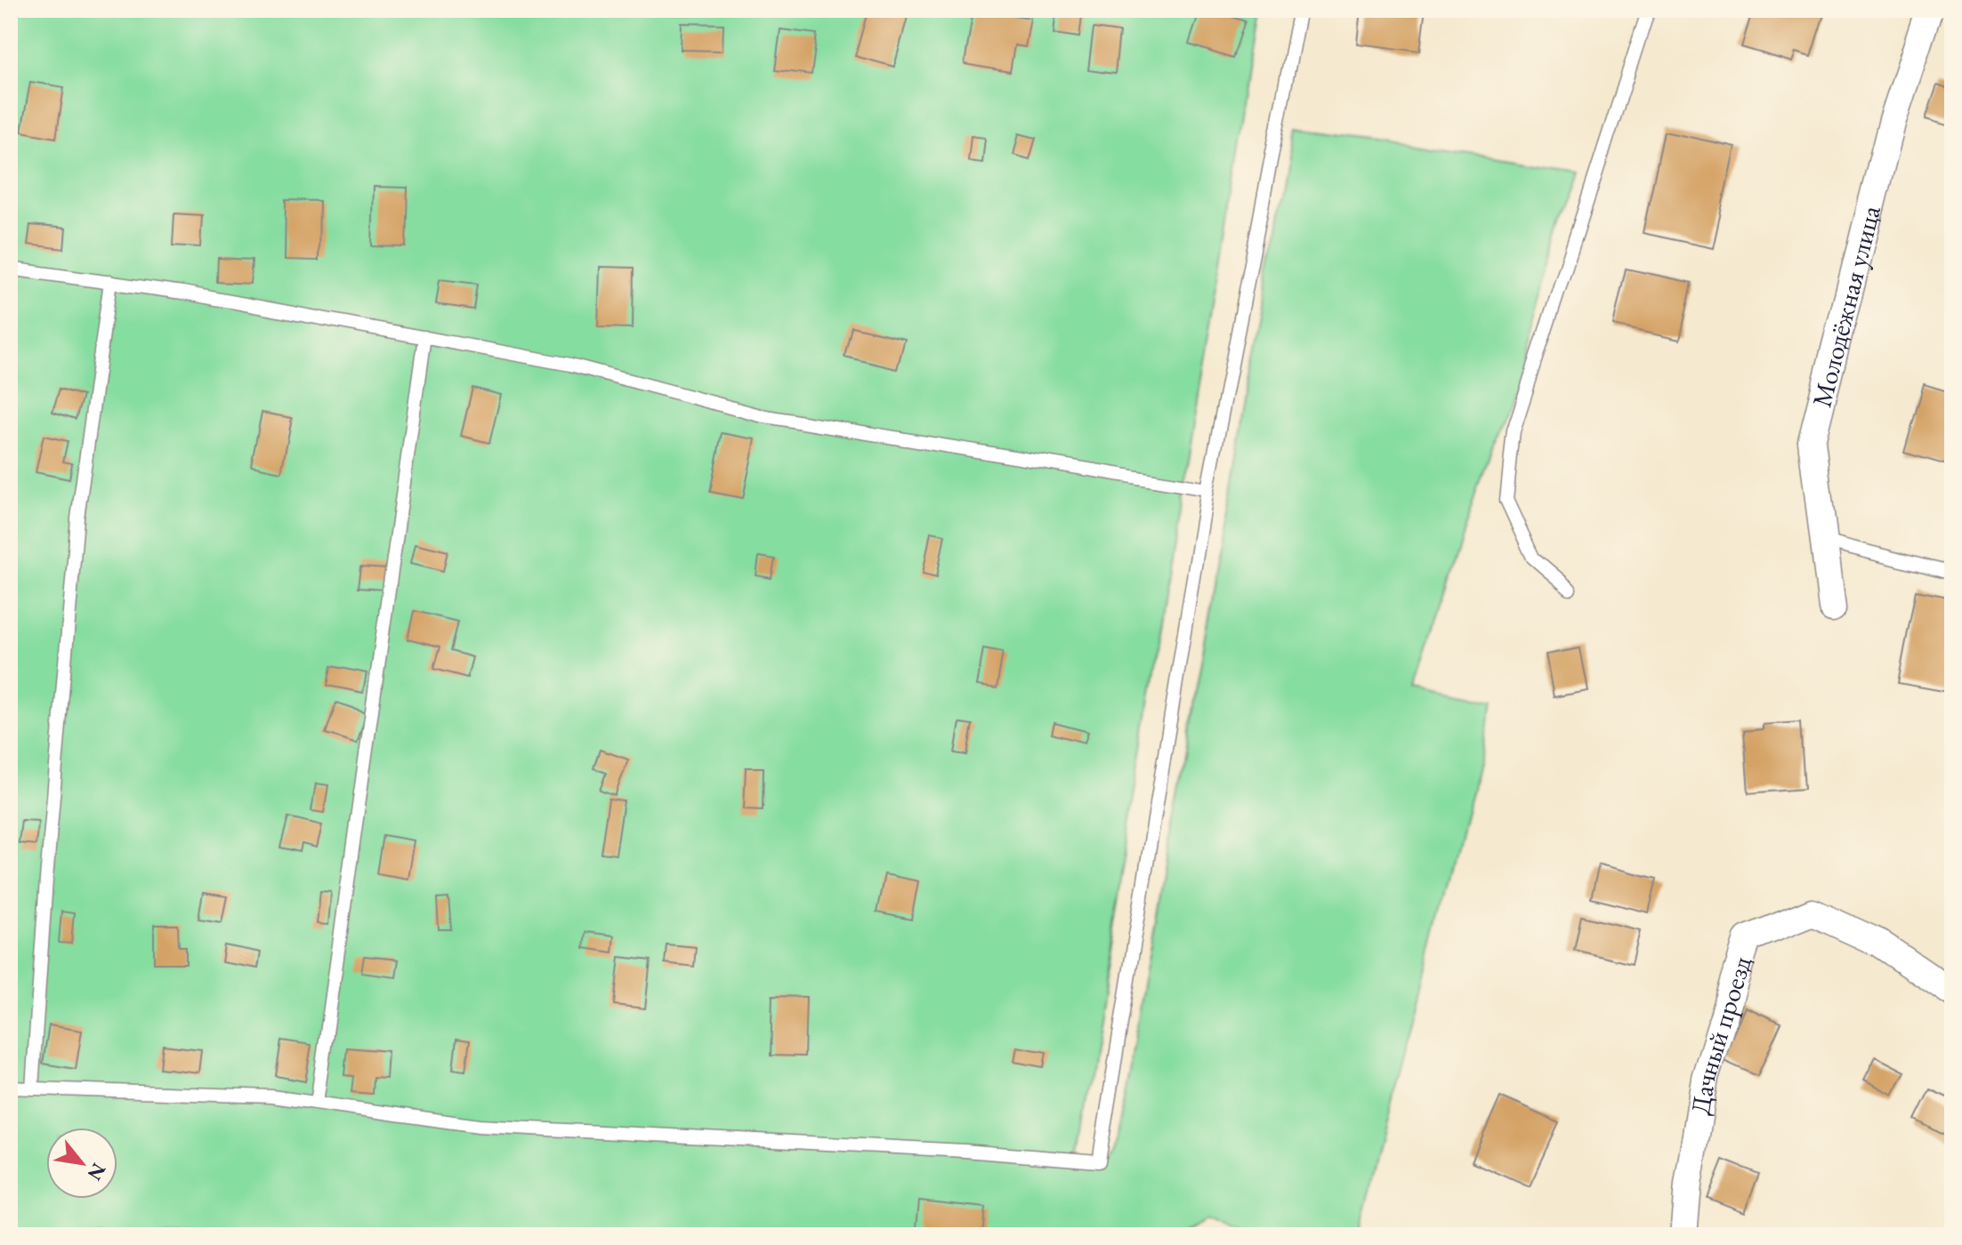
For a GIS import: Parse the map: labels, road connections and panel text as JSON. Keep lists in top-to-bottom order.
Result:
{
  "streets": {
    "street": ["Молодёжная улица", "Дачный проезд"]
  },
  "north": "bottom right"
}
